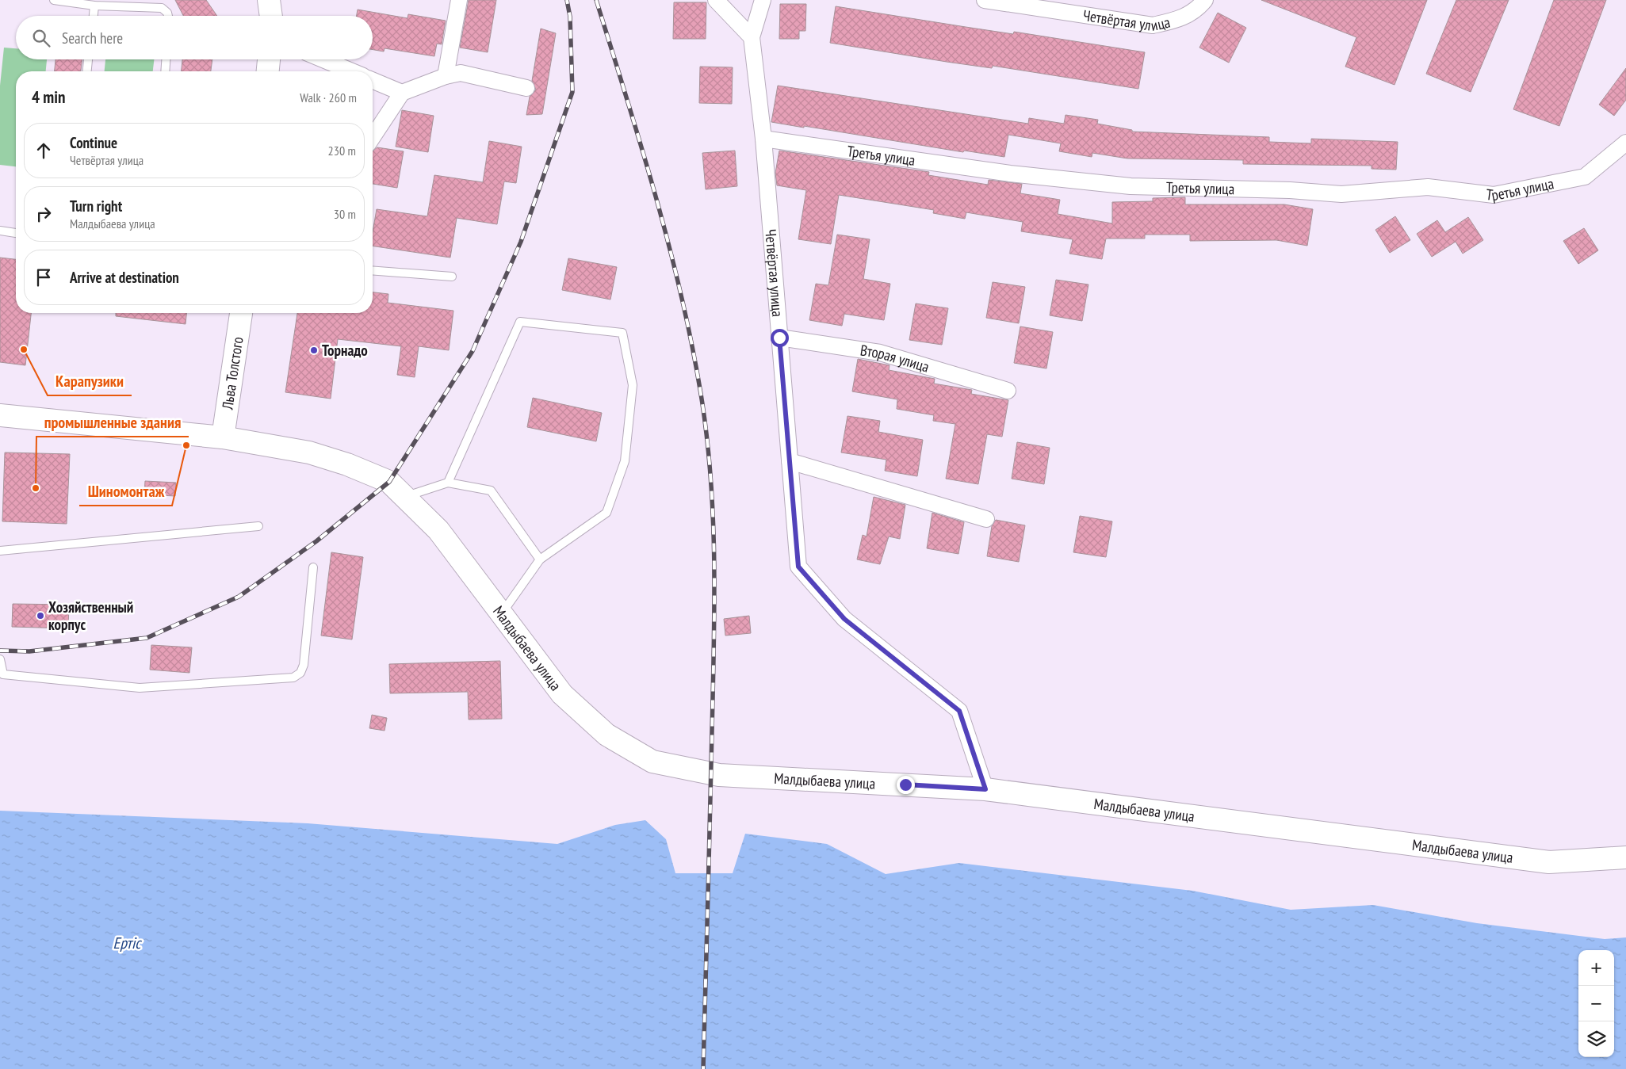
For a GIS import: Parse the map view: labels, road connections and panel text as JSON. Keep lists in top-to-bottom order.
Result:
{
  "streets": {
    "main road": ["Льва Толстого", "Малдыбаева улица"],
    "street": ["Четвёртая улица", "Третья улица", "Вторая улица"]
  },
  "crossings": [
    ["Четвёртая улица", "Третья улица"],
    ["Четвёртая улица", "Вторая улица"],
    ["Четвёртая улица", "Малдыбаева улица"],
    ["Льва Толстого", "Малдыбаева улица"]
  ],
  "water": ["Ертіс"],
  "places": [
    "Карапузики",
    "Торнадо",
    "Шиномонтаж",
    "промышленные здания",
    "Хозяйственный корпус"
  ],
  "page": {
    "search": "Search here",
    "heading": ["4 min", "Walk · 260 m"],
    "list": [
      ["Continue", "Четвёртая улица", "230 m"],
      ["Turn right", "Малдыбаева улица", "30 m"],
      "Arrive at destination"
    ],
    "map_buttons": ["+", "−"]
  }
}
